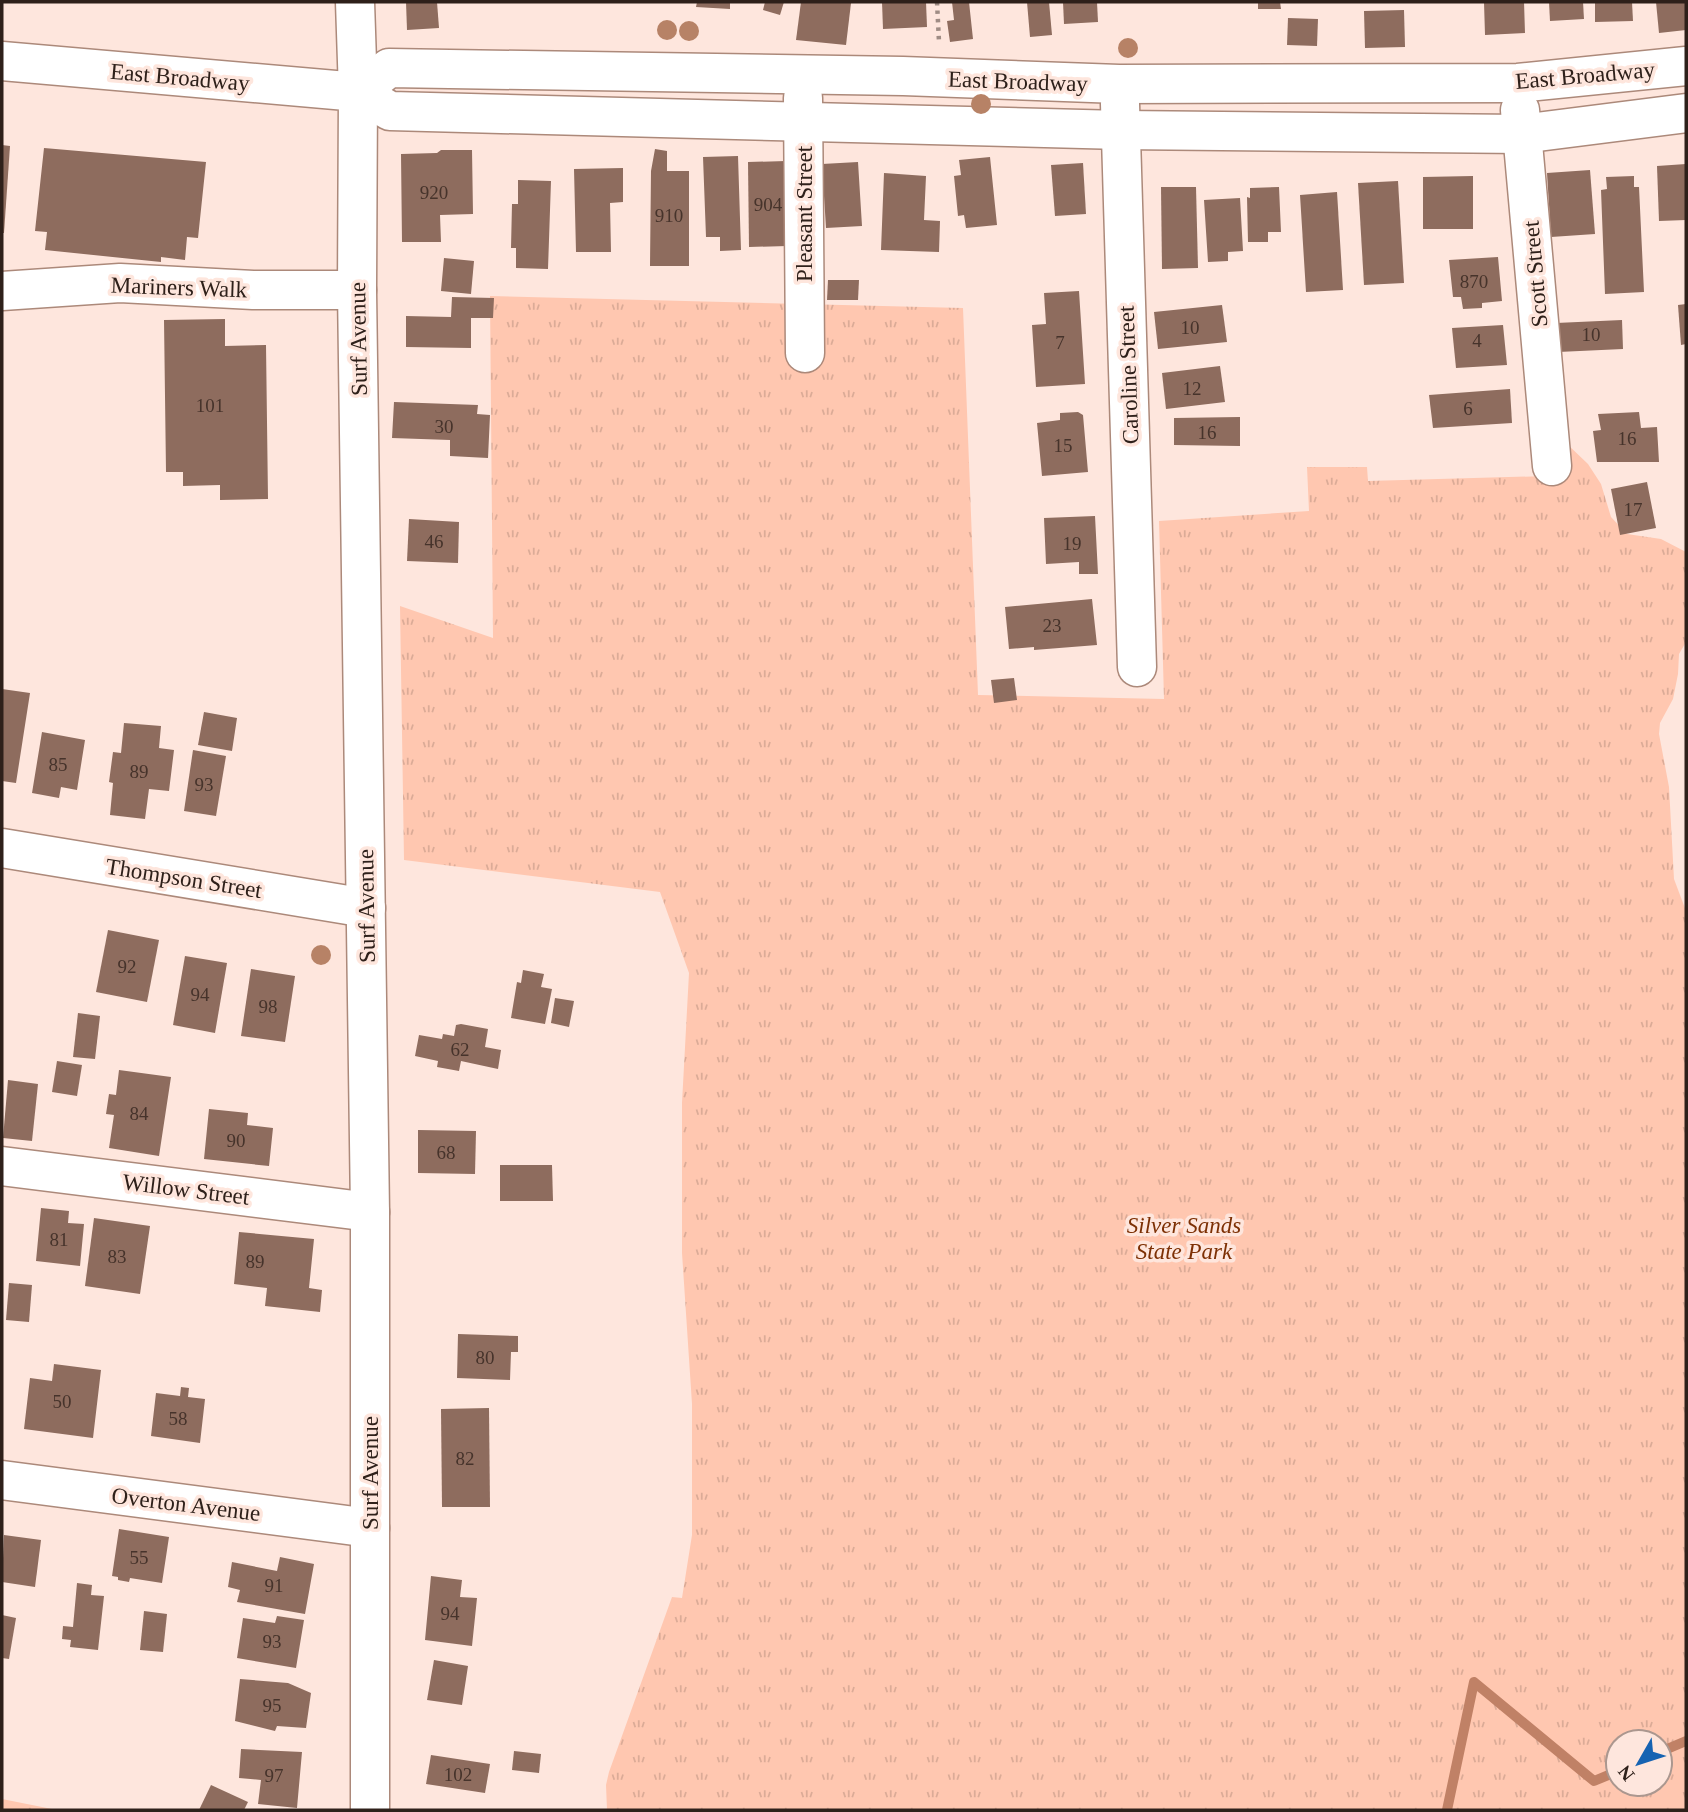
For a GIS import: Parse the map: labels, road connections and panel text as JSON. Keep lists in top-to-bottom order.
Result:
{
  "streets": {
    "street": [
      "East Broadway",
      "Pleasant Street",
      "Scott Street",
      "Mariners Walk",
      "Surf Avenue",
      "Caroline Street",
      "Thompson Street",
      "Willow Street",
      "Overton Avenue"
    ]
  },
  "crossings": [
    ["East Broadway", "Pleasant Street"],
    ["East Broadway", "Scott Street"],
    ["East Broadway", "Surf Avenue"],
    ["East Broadway", "Caroline Street"],
    ["Mariners Walk", "Surf Avenue"],
    ["Surf Avenue", "Thompson Street"],
    ["Surf Avenue", "Willow Street"],
    ["Surf Avenue", "Overton Avenue"]
  ],
  "parks": ["Silver Sands State Park"],
  "house_numbers": [
    "920",
    "904",
    "910",
    "870",
    "10",
    "10",
    "4",
    "7",
    "12",
    "101",
    "6",
    "30",
    "16",
    "16",
    "15",
    "17",
    "46",
    "19",
    "23",
    "85",
    "89",
    "93",
    "92",
    "94",
    "98",
    "62",
    "84",
    "90",
    "68",
    "81",
    "83",
    "89",
    "80",
    "50",
    "58",
    "82",
    "55",
    "91",
    "94",
    "93",
    "95",
    "102",
    "97"
  ],
  "north": "bottom left"
}
